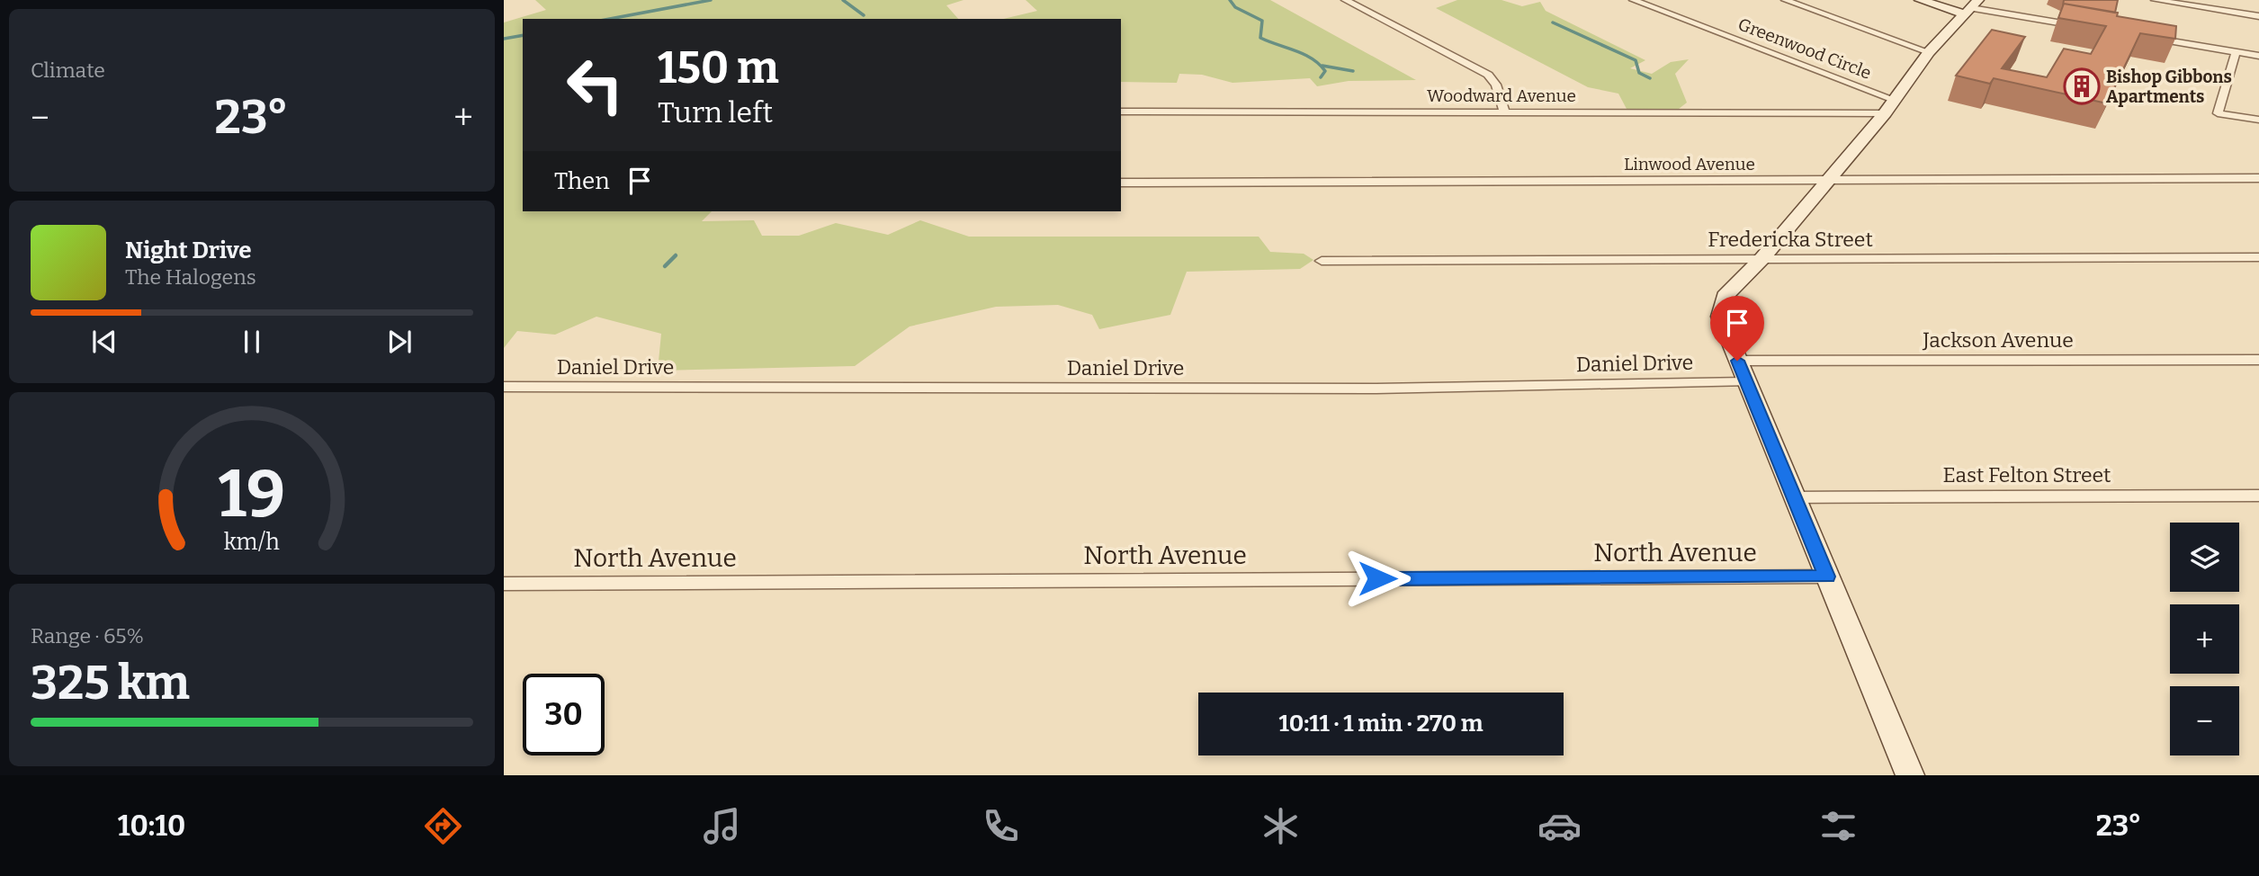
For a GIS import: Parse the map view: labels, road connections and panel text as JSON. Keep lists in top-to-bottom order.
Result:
{
  "streets": {
    "street": [
      "Greenwood Circle",
      "Woodward Avenue",
      "Linwood Avenue",
      "Fredericka Street",
      "Jackson Avenue",
      "Daniel Drive",
      "East Felton Street",
      "North Avenue"
    ]
  },
  "crossings": [
    ["Greenwood Circle", "Woodward Avenue"]
  ],
  "places": {
    "building": ["Bishop Gibbons Apartments"]
  },
  "page": {
    "tile": [
      "Climate",
      ["Range · 65%", "325 km"]
    ],
    "turn": ["150 m", "Turn left"],
    "heat": ["−", "23°", "+"],
    "then": "Then",
    "song": ["Night Drive", "The Halogens"],
    "map_buttons": ["+", "−"],
    "limit": "30",
    "trip": "10:11 · 1 min · 270 m",
    "tabs": ["10:10", "23°"],
    "gauge": ["19", "km/h"]
  }
}
